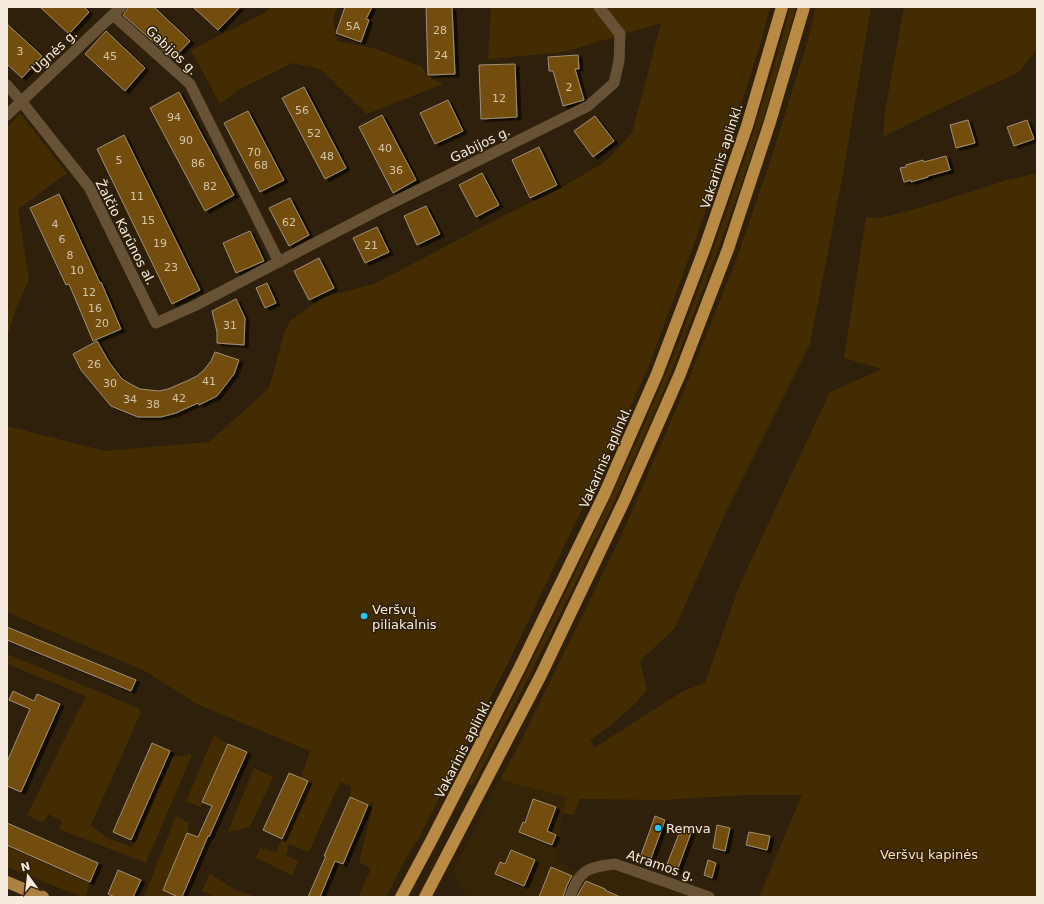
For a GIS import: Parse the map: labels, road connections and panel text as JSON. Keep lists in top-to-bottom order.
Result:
{
  "streets": {
    "highway": ["Vakarinis aplinkl."],
    "street": [
      "Gabijos g.",
      "Ugnės g.",
      "Žalčio Karūnos al.",
      "Atramos g."
    ]
  },
  "crossings": [
    ["Gabijos g.", "Ugnės g."],
    ["Gabijos g.", "Žalčio Karūnos al."],
    ["Ugnės g.", "Žalčio Karūnos al."]
  ],
  "parks": ["Veršvų kapinės"],
  "places": ["Veršvų piliakalnis", "Remva"],
  "house_numbers": [
    "5A",
    "28",
    "3",
    "24",
    "45",
    "2",
    "12",
    "56",
    "94",
    "52",
    "90",
    "40",
    "70",
    "48",
    "5",
    "86",
    "68",
    "36",
    "82",
    "11",
    "15",
    "62",
    "4",
    "6",
    "19",
    "21",
    "8",
    "23",
    "10",
    "12",
    "16",
    "20",
    "31",
    "26",
    "41",
    "30",
    "42",
    "34",
    "38"
  ],
  "north": "top"
}
